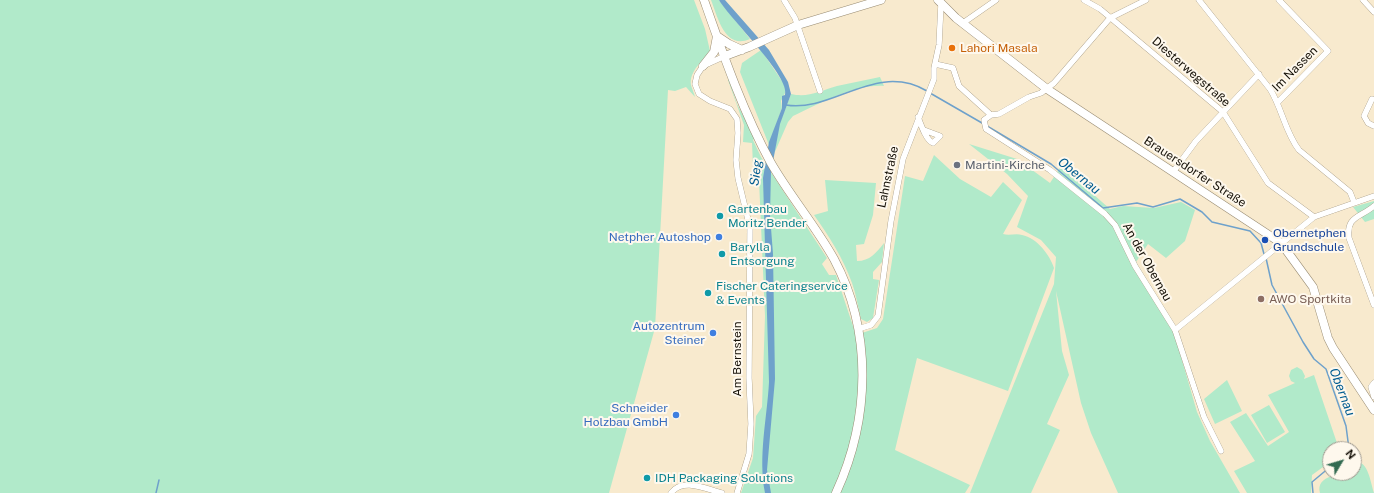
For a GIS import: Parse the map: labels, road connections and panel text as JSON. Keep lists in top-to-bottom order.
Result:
{
  "streets": {
    "street": [
      "Im Nassen",
      "Diesterwegstraße",
      "Brauersdorfer Straße",
      "Lahnstraße",
      "An der Obernau",
      "Am Bernstein"
    ]
  },
  "crossings": [
    ["Brauersdorfer Straße", "Lahnstraße"],
    ["Brauersdorfer Straße", "An der Obernau"]
  ],
  "water": ["Sieg", "Obernau"],
  "places": [
    "Lahori Masala",
    "Martini-Kirche",
    "Gartenbau Moritz Bender",
    "Netpher Autoshop",
    "Obernetphen Grundschule",
    "Barylla Entsorgung",
    "Fischer Cateringservice & Events",
    "AWO Sportkita",
    "Autozentrum Steiner",
    "Schneider Holzbau GmbH",
    "IDH Packaging Solutions"
  ],
  "north": "top right"
}
